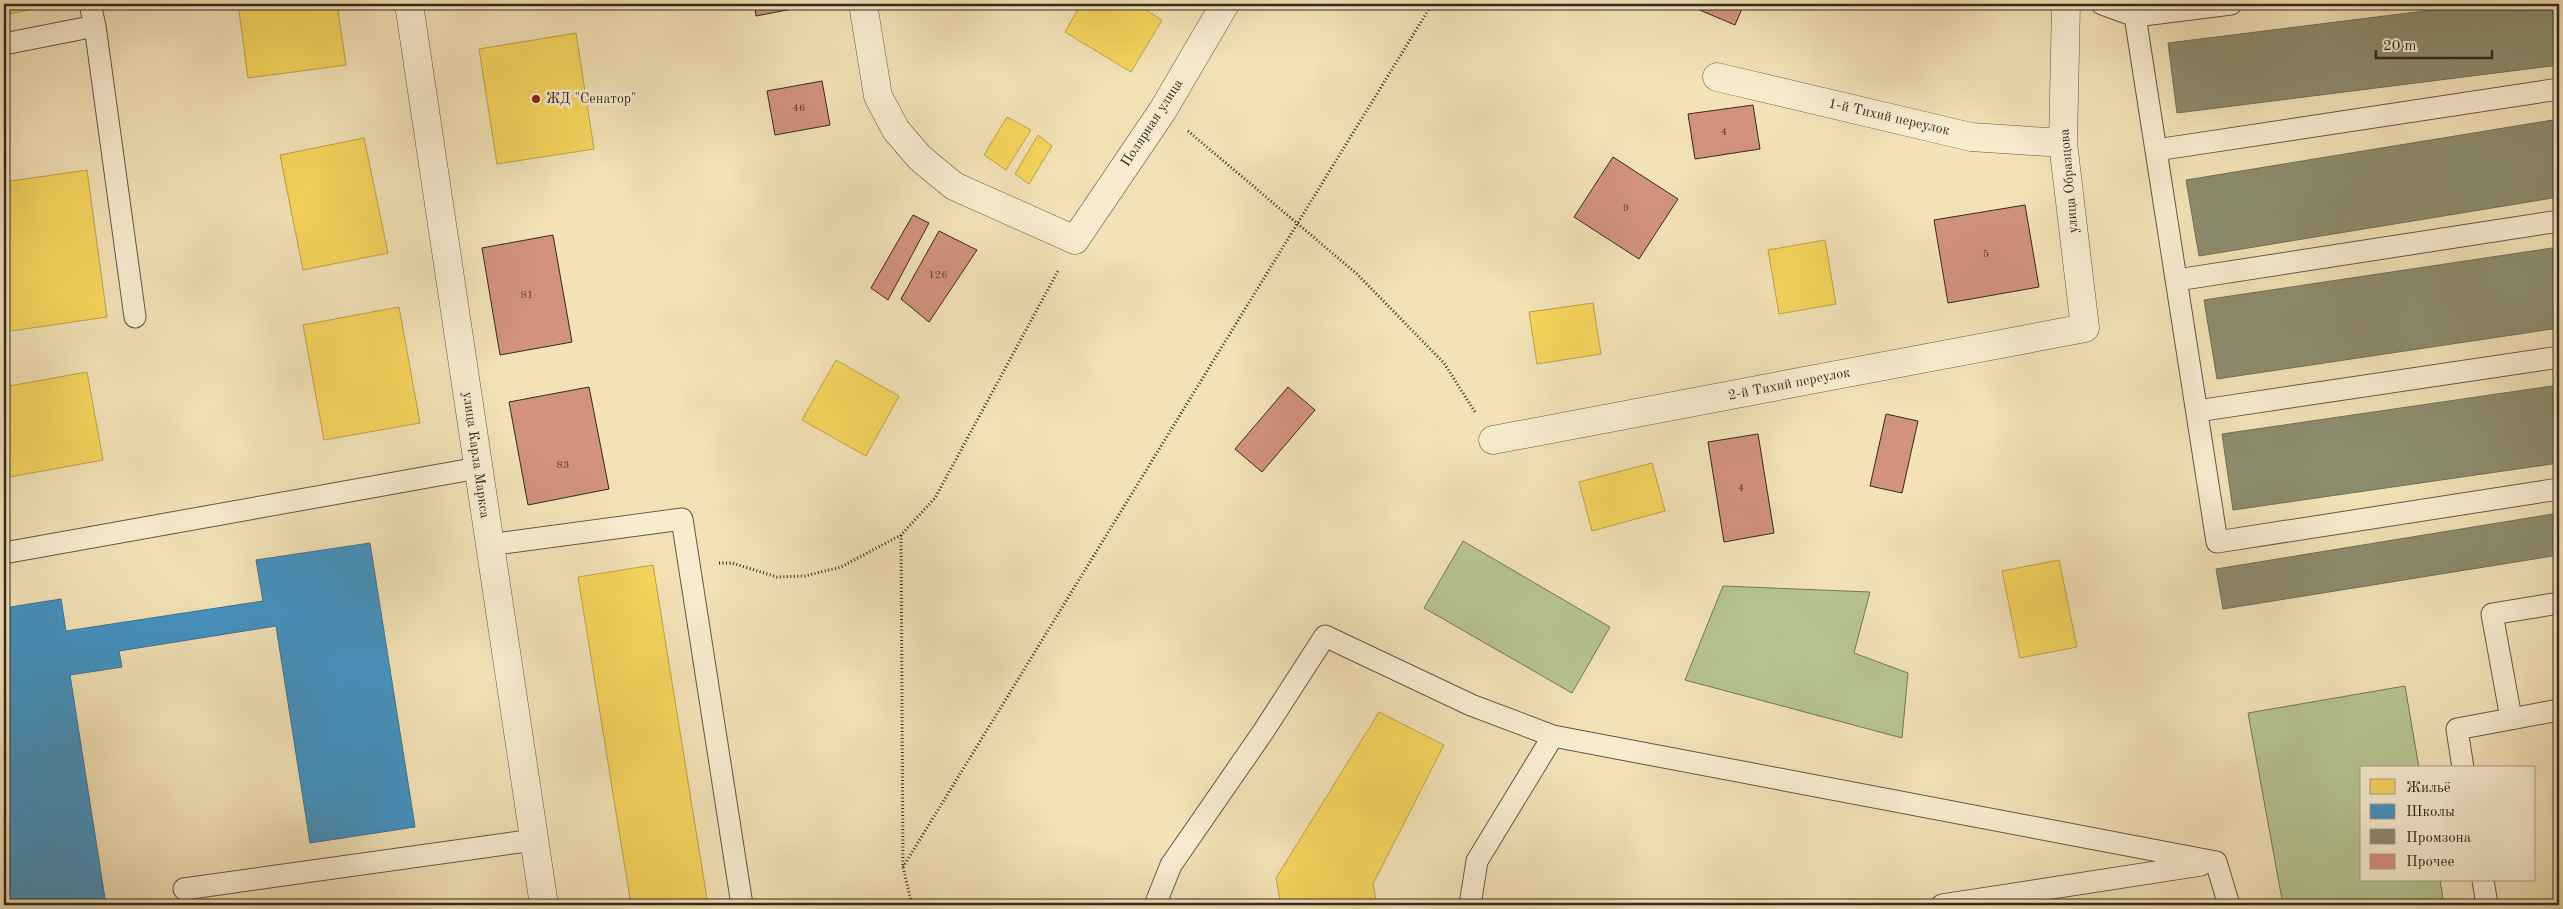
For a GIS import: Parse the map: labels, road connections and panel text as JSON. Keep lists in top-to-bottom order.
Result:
{
  "streets": {
    "street": [
      "1-й Тихий переулок",
      "Полярная улица",
      "улица Образцова",
      "2-й Тихий переулок",
      "улица Карла Маркса"
    ]
  },
  "crossings": [
    ["1-й Тихий переулок", "улица Образцова"],
    ["улица Образцова", "2-й Тихий переулок"]
  ],
  "places": ["ЖД \"Сенатор\""],
  "house_numbers": [
    "46",
    "4",
    "9",
    "5",
    "126",
    "81",
    "83",
    "4"
  ],
  "legend": [
    "Жильё",
    "Школы",
    "Промзона",
    "Прочее"
  ],
  "scale_bar": "20 m"
}
